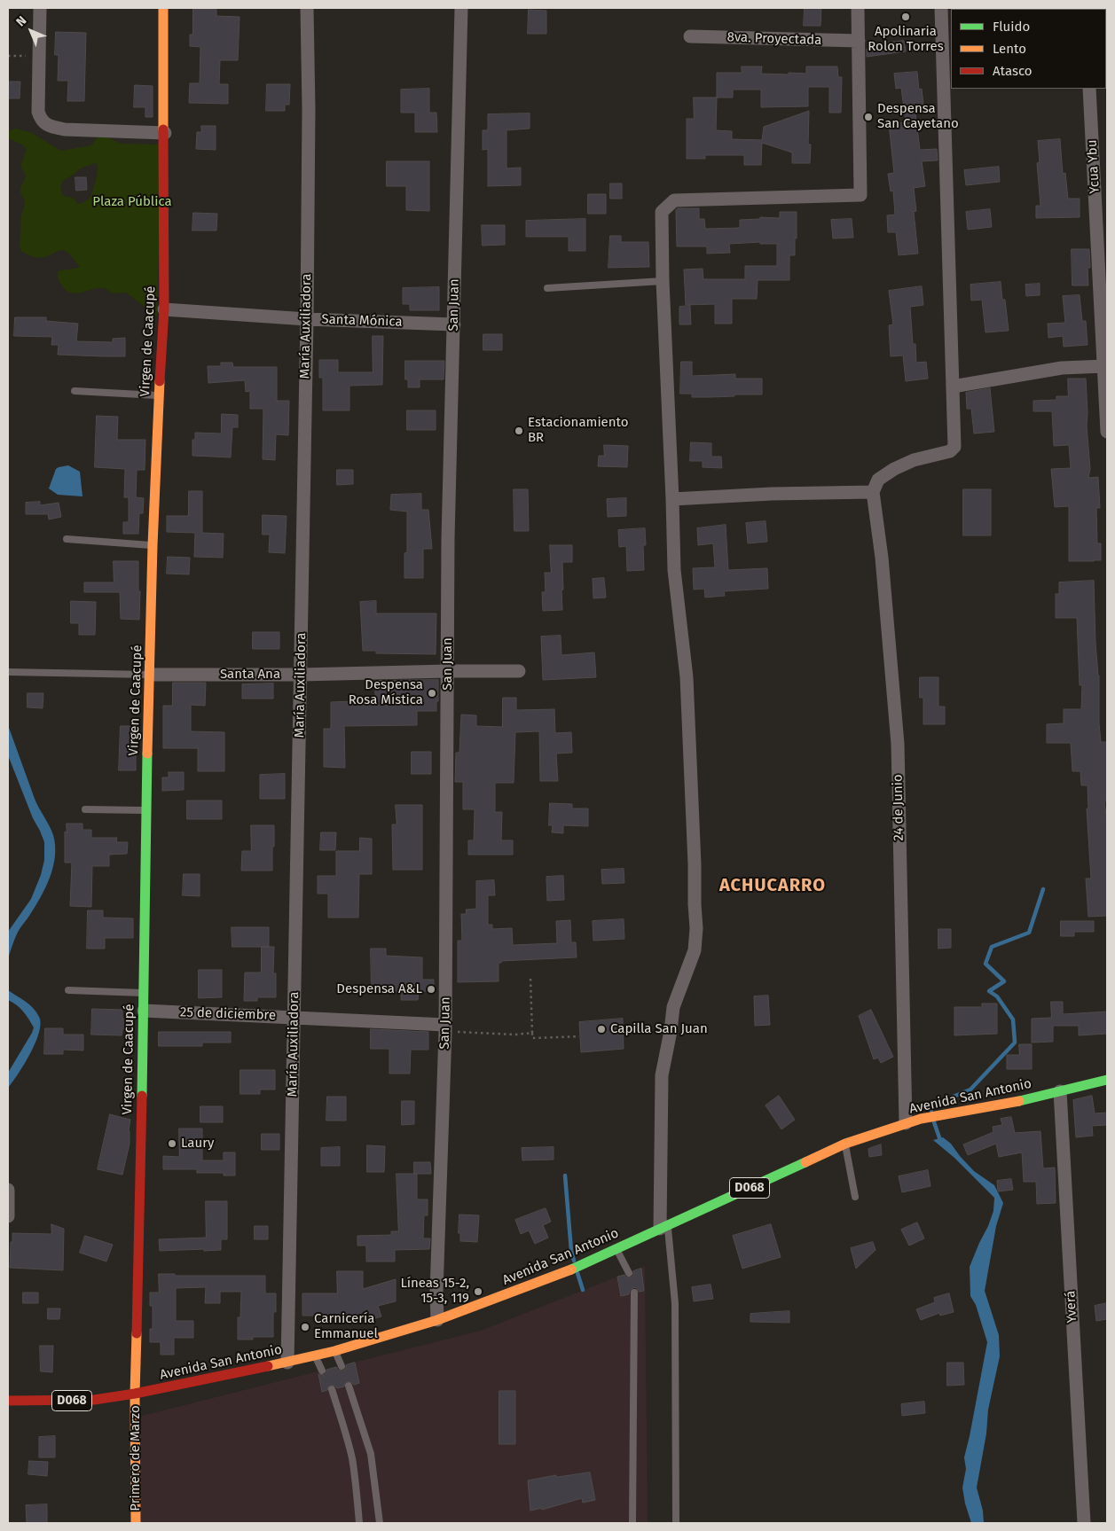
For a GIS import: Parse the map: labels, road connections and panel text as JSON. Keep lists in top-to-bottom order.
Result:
{
  "streets": {
    "street": [
      "8va. Proyectada",
      "Ycua Ybu",
      "San Juan",
      "Santa Mónica",
      "María Auxiliadora",
      "Virgen de Caacupé",
      "Santa Ana",
      "24 de Junio",
      "25 de diciembre",
      "Avenida San Antonio",
      "D068",
      "Yverá",
      "Primero de Marzo"
    ]
  },
  "crossings": [
    ["San Juan", "Santa Mónica"],
    ["San Juan", "Santa Ana"],
    ["San Juan", "25 de diciembre"],
    ["San Juan", "Avenida San Antonio"],
    ["Santa Mónica", "María Auxiliadora"],
    ["Santa Mónica", "Virgen de Caacupé"],
    ["María Auxiliadora", "Santa Ana"],
    ["María Auxiliadora", "25 de diciembre"],
    ["María Auxiliadora", "Avenida San Antonio"],
    ["Virgen de Caacupé", "Santa Ana"],
    ["Virgen de Caacupé", "25 de diciembre"],
    ["Virgen de Caacupé", "Avenida San Antonio"],
    ["Virgen de Caacupé", "Primero de Marzo"],
    ["24 de Junio", "Avenida San Antonio"],
    ["Avenida San Antonio", "Yverá"],
    ["Avenida San Antonio", "Primero de Marzo"]
  ],
  "districts": ["ACHUCARRO"],
  "parks": ["Plaza Pública"],
  "places": [
    "Apolinaria Rolon Torres",
    "Despensa San Cayetano",
    "Estacionamiento BR",
    "Despensa Rosa Mística",
    "Despensa A&L",
    "Capilla San Juan",
    "Laury",
    "Líneas 15-2, 15-3, 119",
    "Carnicería Emmanuel"
  ],
  "legend": ["Fluido", "Lento", "Atasco"],
  "north": "top left"
}
